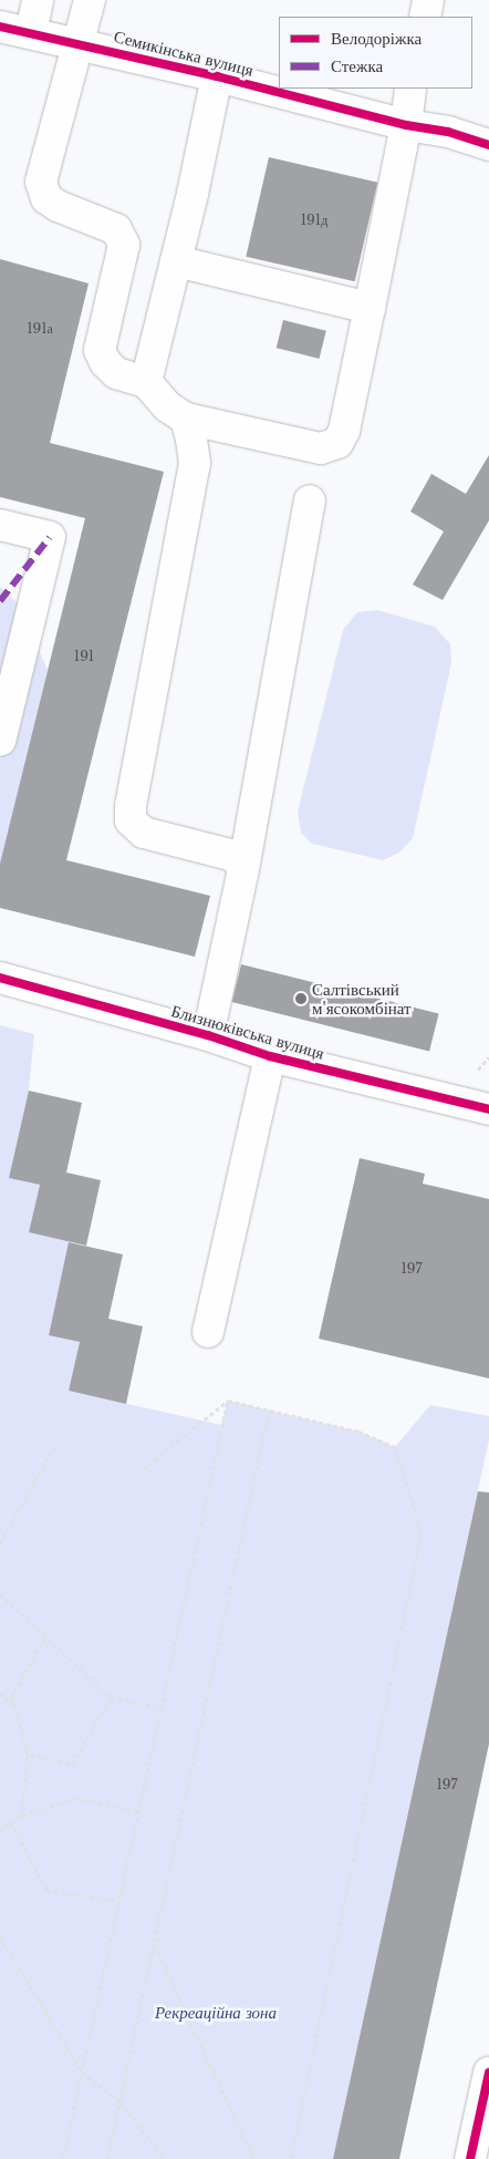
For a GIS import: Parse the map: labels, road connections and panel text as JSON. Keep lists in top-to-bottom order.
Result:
{
  "streets": {
    "street": ["Семикінська вулиця", "Близнюківська вулиця"]
  },
  "parks": ["Рекреаційна зона"],
  "places": ["Салтівський м'ясокомбінат"],
  "house_numbers": [
    "191д",
    "191а",
    "191",
    "197",
    "197"
  ],
  "legend": ["Велодоріжка", "Стежка"]
}
